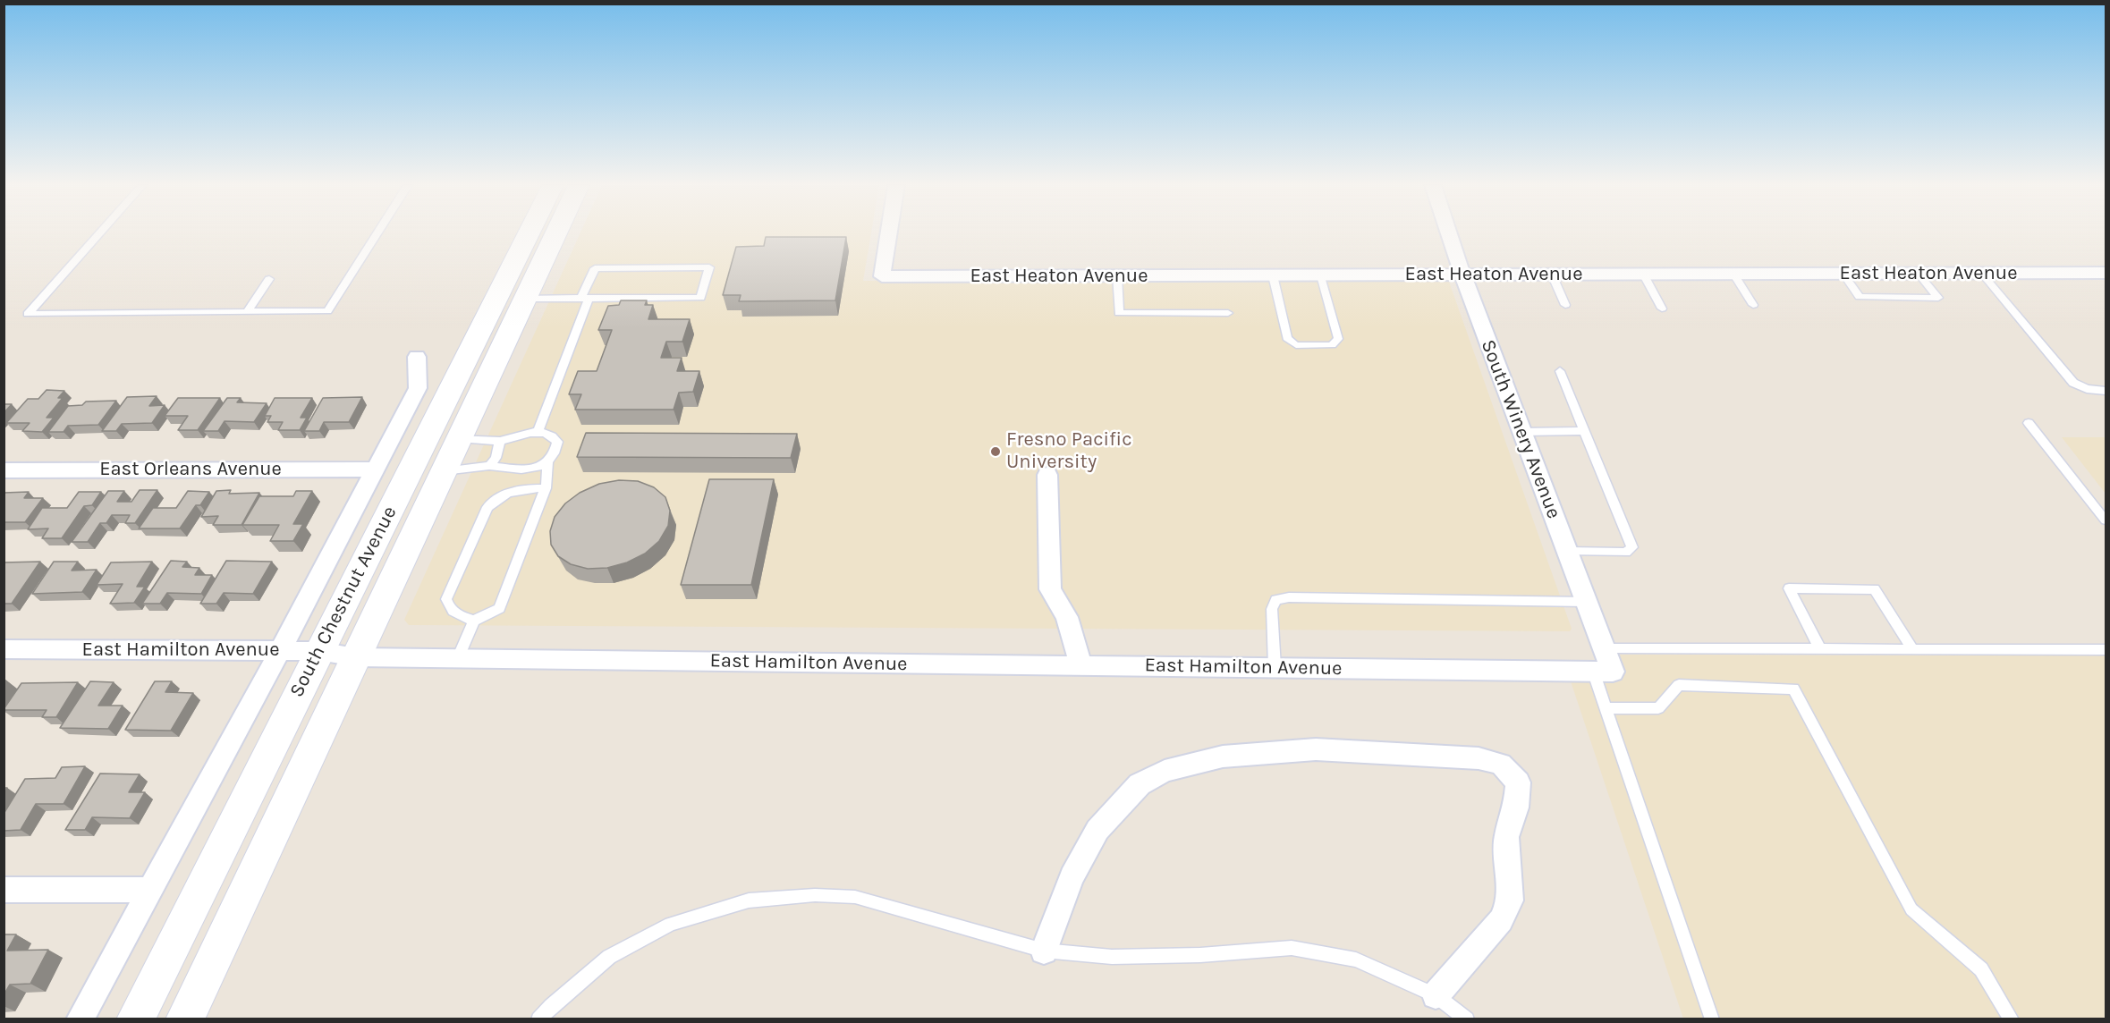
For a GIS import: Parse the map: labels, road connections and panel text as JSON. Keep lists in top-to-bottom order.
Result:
{
  "streets": {
    "main road": ["South Chestnut Avenue"],
    "street": [
      "East Heaton Avenue",
      "South Winery Avenue",
      "East Orleans Avenue",
      "East Hamilton Avenue"
    ]
  },
  "crossings": [
    ["East Heaton Avenue", "South Winery Avenue"],
    ["South Winery Avenue", "East Hamilton Avenue"],
    ["South Chestnut Avenue", "East Hamilton Avenue"]
  ],
  "places": ["Fresno Pacific University"]
}
